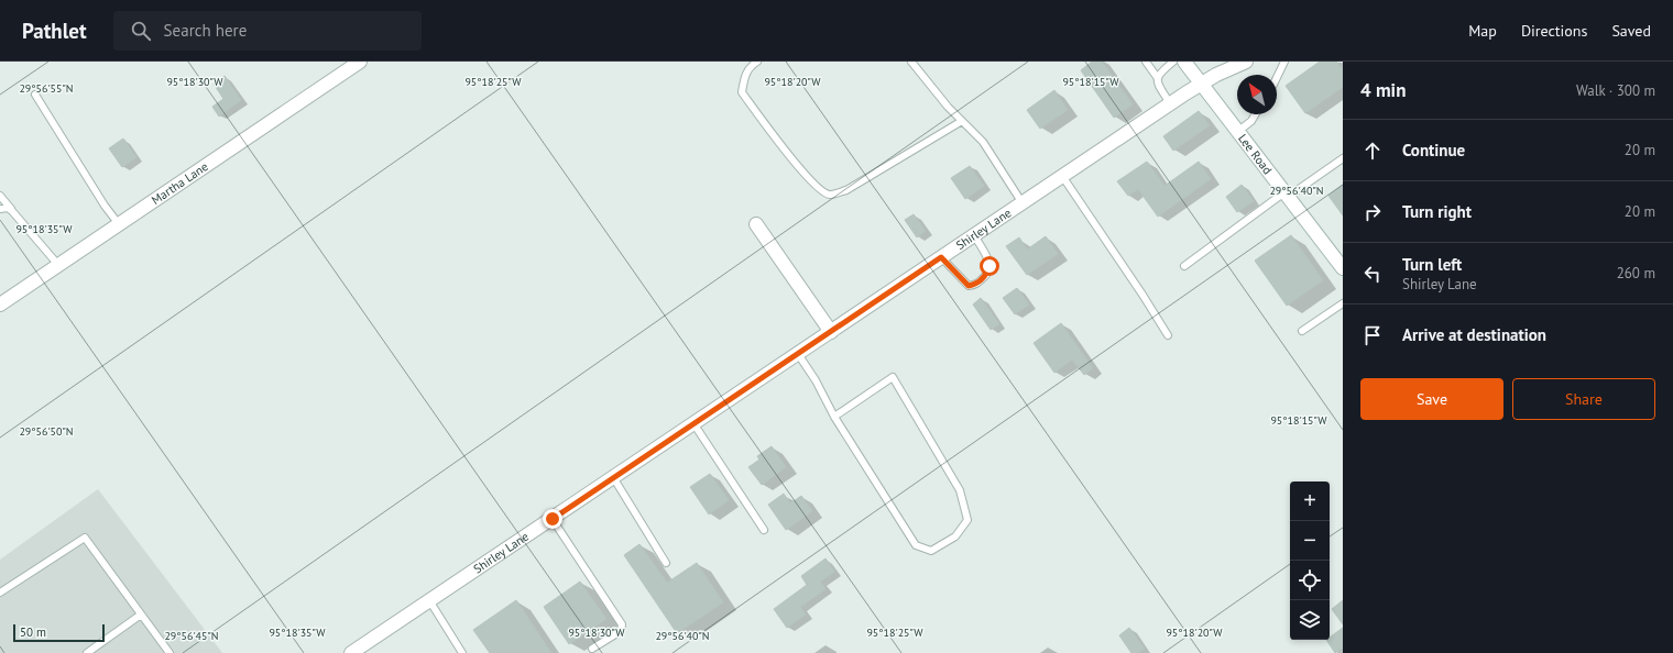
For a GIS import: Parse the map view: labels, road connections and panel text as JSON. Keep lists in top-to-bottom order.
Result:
{
  "streets": {
    "street": ["Lee Road", "Martha Lane", "Shirley Lane"]
  },
  "crossings": [
    ["Lee Road", "Shirley Lane"]
  ],
  "scale_bar": "50 m",
  "north": "top left",
  "page": {
    "header": "Pathlet",
    "search": "Search here",
    "nav": ["Map", "Directions", "Saved"],
    "heading": ["4 min", "Walk · 300 m"],
    "list": [
      ["Continue", "20 m"],
      ["Turn right", "20 m"],
      ["Turn left", "Shirley Lane", "260 m"],
      "Arrive at destination"
    ],
    "buttons": ["Save", "Share"],
    "map_buttons": ["+", "−"],
    "scale": "50 m"
  },
  "coordinates": [
    "95°18'30\"W",
    "95°18'25\"W",
    "95°18'20\"W",
    "95°18'15\"W",
    "29°56'55\"N",
    "29°56'40\"N",
    "95°18'35\"W",
    "29°56'50\"N",
    "29°56'45\"N"
  ]
}
